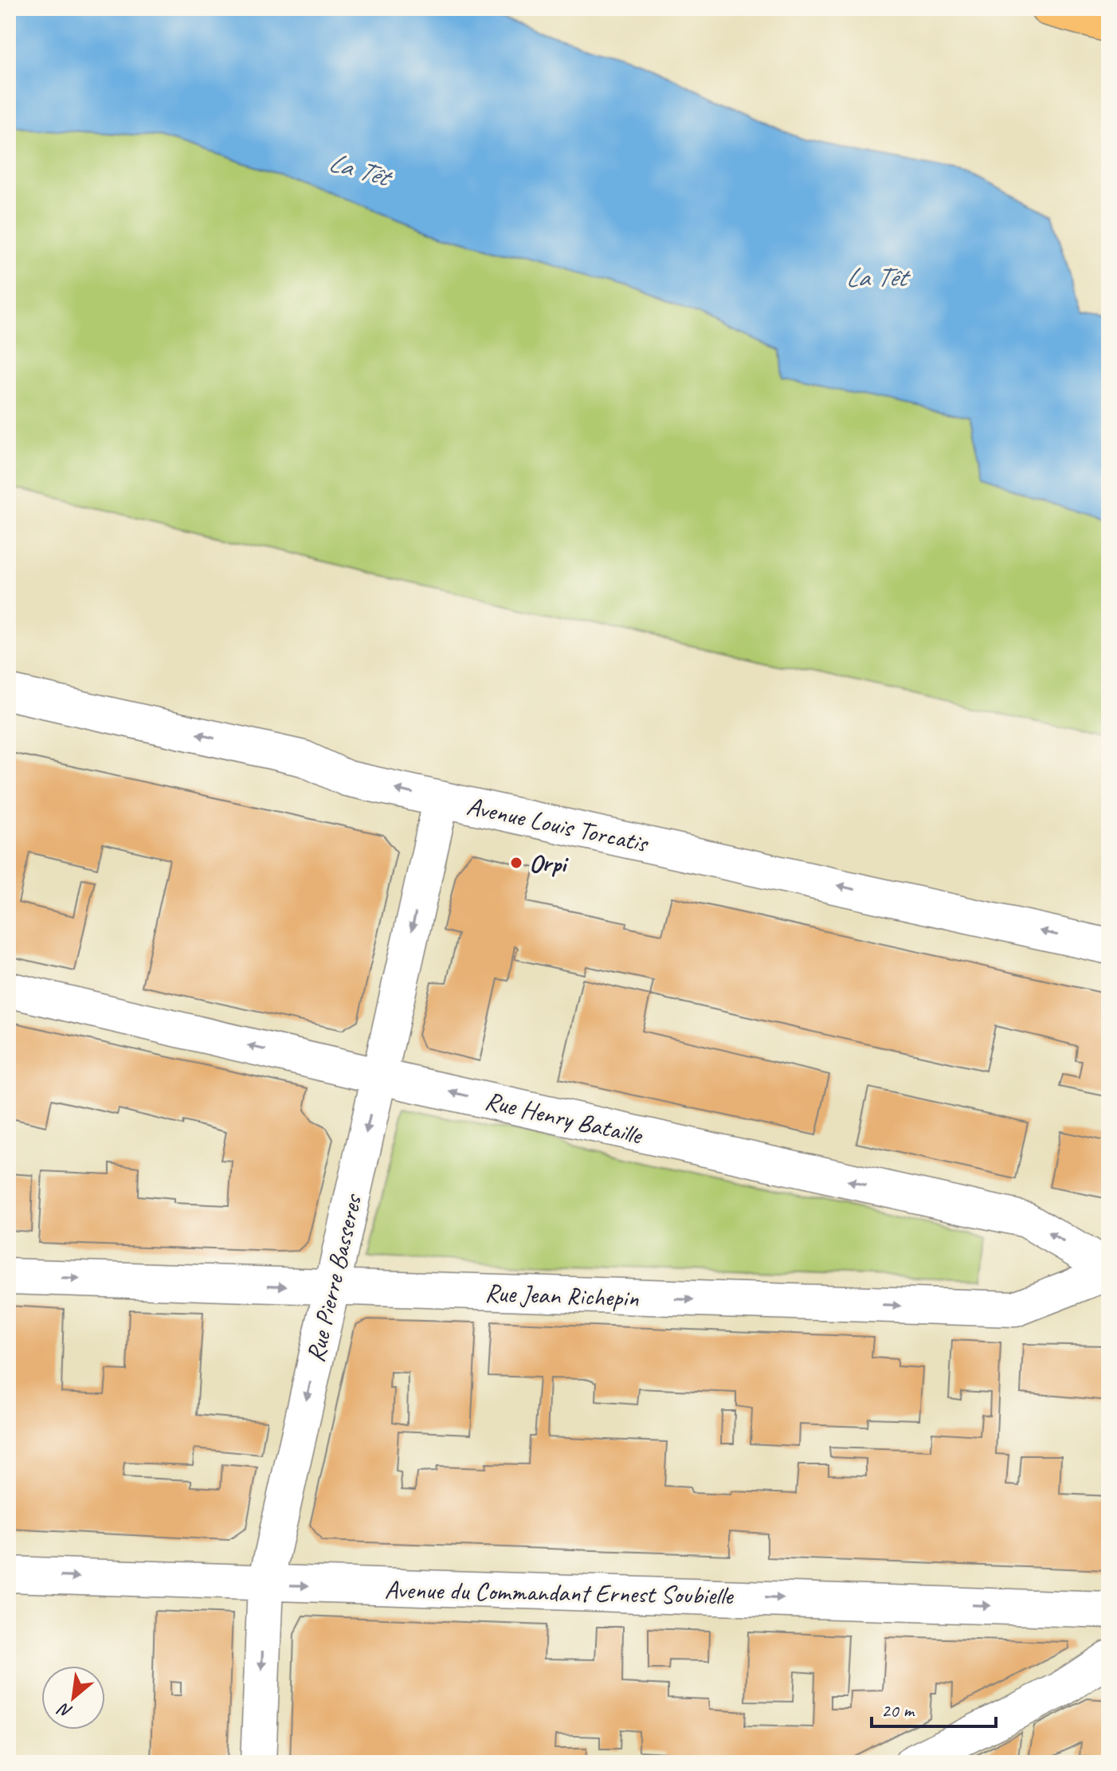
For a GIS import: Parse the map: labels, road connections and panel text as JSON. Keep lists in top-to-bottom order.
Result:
{
  "streets": {
    "street": [
      "Avenue Louis Torcatis",
      "Rue Henry Bataille",
      "Rue Pierre Basseres",
      "Rue Jean Richepin",
      "Avenue du Commandant Ernest Soubielle"
    ]
  },
  "crossings": [
    ["Avenue Louis Torcatis", "Rue Pierre Basseres"],
    ["Rue Henry Bataille", "Rue Pierre Basseres"],
    ["Rue Henry Bataille", "Rue Jean Richepin"],
    ["Rue Pierre Basseres", "Rue Jean Richepin"],
    ["Rue Pierre Basseres", "Avenue du Commandant Ernest Soubielle"]
  ],
  "one_way": [
    "Avenue Louis Torcatis",
    "Rue Henry Bataille",
    "Rue Pierre Basseres",
    "Rue Jean Richepin",
    "Avenue du Commandant Ernest Soubielle"
  ],
  "water": ["La Têt"],
  "places": ["Orpi"],
  "scale_bar": "20 m",
  "north": "bottom left"
}
